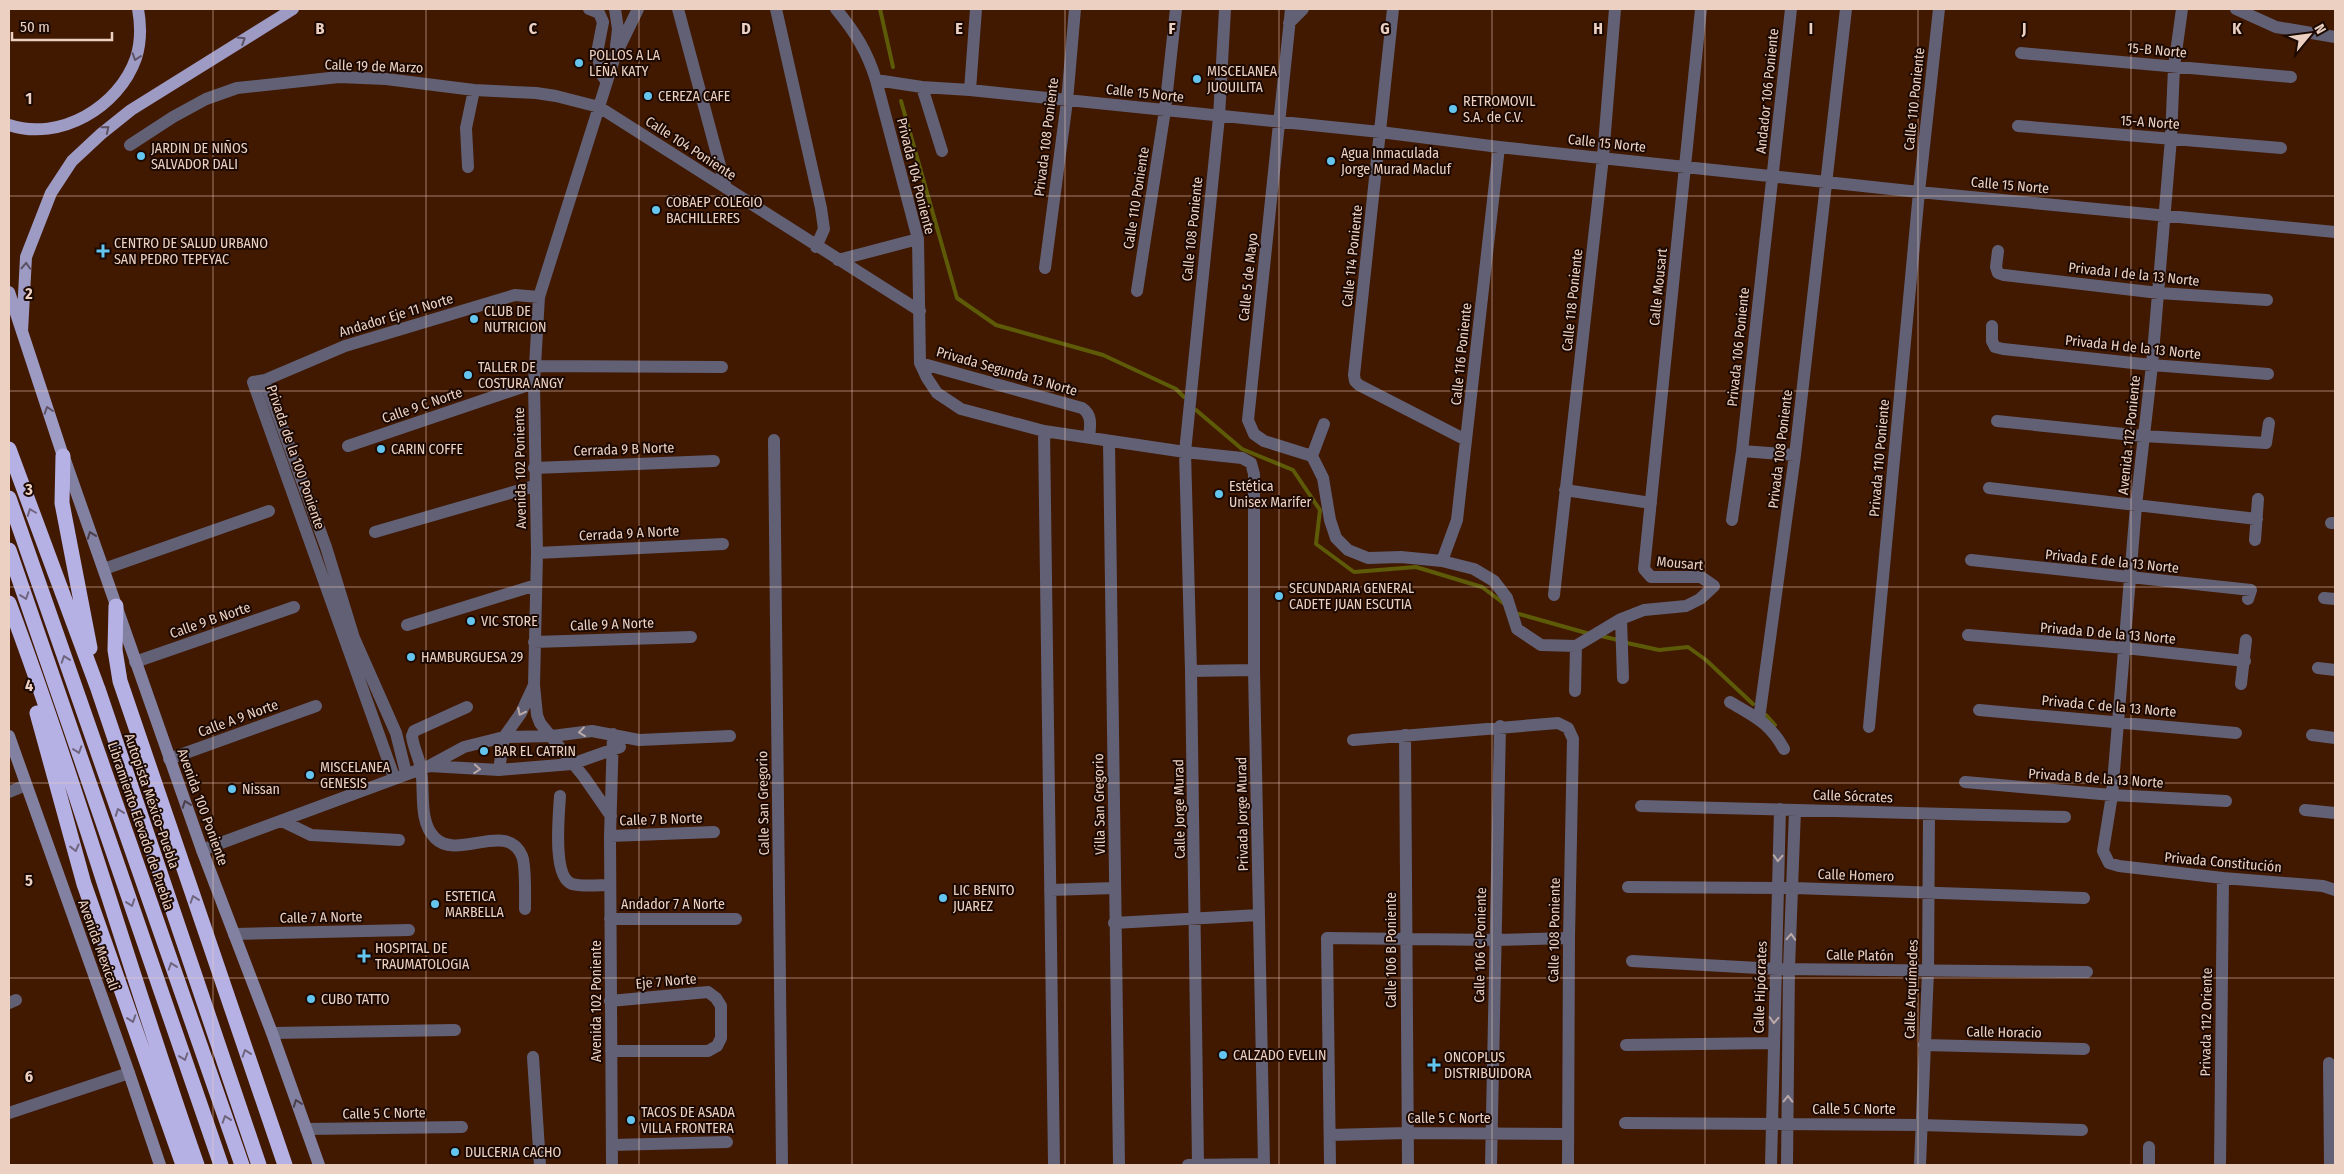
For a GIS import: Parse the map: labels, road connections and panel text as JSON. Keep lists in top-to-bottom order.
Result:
{
  "streets": {
    "highway": ["Autopista México-Puebla", "Libramiento Elevado de Puebla"],
    "street": [
      "15-B Norte",
      "Calle 19 de Marzo",
      "Andador 106 Poniente",
      "Calle 15 Norte",
      "Calle 110 Poniente",
      "15-A Norte",
      "Privada 108 Poniente",
      "Calle 104 Poniente",
      "Privada 104 Poniente",
      "Calle 108 Poniente",
      "Calle 114 Poniente",
      "Privada I de la 13 Norte",
      "Calle 5 de Mayo",
      "Calle Mousart",
      "Calle 118 Poniente",
      "Andador Eje 11 Norte",
      "Privada 106 Poniente",
      "Privada H de la 13 Norte",
      "Calle 116 Poniente",
      "Privada Segunda 13 Norte",
      "Calle 9 C Norte",
      "Avenida 112 Poniente",
      "Cerrada 9 B Norte",
      "Privada de la 100 Poniente",
      "Privada 110 Poniente",
      "Avenida 102 Poniente",
      "Cerrada 9 A Norte",
      "Privada E de la 13 Norte",
      "Mousart",
      "Calle 9 B Norte",
      "Calle 9 A Norte",
      "Privada D de la 13 Norte",
      "Privada C de la 13 Norte",
      "Calle A 9 Norte",
      "Privada B de la 13 Norte",
      "Calle Sócrates",
      "Calle San Gregorio",
      "Villa San Gregorio",
      "Avenida 100 Poniente",
      "Calle Jorge Murad",
      "Privada Jorge Murad",
      "Calle 7 B Norte",
      "Privada Constitución",
      "Calle Homero",
      "Andador 7 A Norte",
      "Calle 7 A Norte",
      "Avenida Mexicali",
      "Calle 106 C Poniente",
      "Calle 106 B Poniente",
      "Calle Platón",
      "Eje 7 Norte",
      "Calle Hipócrates",
      "Calle Arquímedes",
      "Privada 112 Oriente",
      "Calle Horacio",
      "Calle 5 C Norte"
    ]
  },
  "crossings": [
    ["15-B Norte", "Avenida 112 Poniente"],
    ["Calle 19 de Marzo", "Calle 104 Poniente"],
    ["Calle 19 de Marzo", "Avenida 102 Poniente"],
    ["Andador 106 Poniente", "Calle 15 Norte"],
    ["Andador 106 Poniente", "Privada 106 Poniente"],
    ["Calle 15 Norte", "Calle 110 Poniente"],
    ["Calle 15 Norte", "Privada 108 Poniente"],
    ["Calle 15 Norte", "Privada 104 Poniente"],
    ["Calle 15 Norte", "Calle 108 Poniente"],
    ["Calle 15 Norte", "Calle 114 Poniente"],
    ["Calle 15 Norte", "Calle 5 de Mayo"],
    ["Calle 15 Norte", "Calle Mousart"],
    ["Calle 15 Norte", "Calle 118 Poniente"],
    ["Calle 15 Norte", "Privada 106 Poniente"],
    ["Calle 15 Norte", "Calle 116 Poniente"],
    ["Calle 15 Norte", "Avenida 112 Poniente"],
    ["Calle 15 Norte", "Privada 110 Poniente"],
    ["Calle 110 Poniente", "Privada 110 Poniente"],
    ["15-A Norte", "Avenida 112 Poniente"],
    ["Calle 104 Poniente", "Privada 104 Poniente"],
    ["Calle 104 Poniente", "Avenida 102 Poniente"],
    ["Privada 104 Poniente", "Privada Segunda 13 Norte"],
    ["Calle 108 Poniente", "Calle Jorge Murad"],
    ["Calle 108 Poniente", "Privada Jorge Murad"],
    ["Calle 108 Poniente", "Calle 106 C Poniente"],
    ["Calle 108 Poniente", "Calle 5 C Norte"],
    ["Calle 114 Poniente", "Calle 116 Poniente"],
    ["Privada I de la 13 Norte", "Avenida 112 Poniente"],
    ["Calle Mousart", "Mousart"],
    ["Andador Eje 11 Norte", "Privada de la 100 Poniente"],
    ["Andador Eje 11 Norte", "Avenida 102 Poniente"],
    ["Privada H de la 13 Norte", "Avenida 112 Poniente"],
    ["Calle 9 C Norte", "Avenida 102 Poniente"],
    ["Avenida 112 Poniente", "Privada E de la 13 Norte"],
    ["Avenida 112 Poniente", "Privada D de la 13 Norte"],
    ["Avenida 112 Poniente", "Privada C de la 13 Norte"],
    ["Avenida 112 Poniente", "Privada B de la 13 Norte"],
    ["Avenida 112 Poniente", "Privada Constitución"],
    ["Cerrada 9 B Norte", "Avenida 102 Poniente"],
    ["Avenida 102 Poniente", "Cerrada 9 A Norte"],
    ["Avenida 102 Poniente", "Calle 9 A Norte"],
    ["Avenida 102 Poniente", "Calle 7 B Norte"],
    ["Avenida 102 Poniente", "Andador 7 A Norte"],
    ["Avenida 102 Poniente", "Eje 7 Norte"],
    ["Calle 9 B Norte", "Avenida 100 Poniente"],
    ["Calle A 9 Norte", "Avenida 100 Poniente"],
    ["Calle Sócrates", "Calle Hipócrates"],
    ["Calle Sócrates", "Calle Arquímedes"],
    ["Avenida 100 Poniente", "Calle 7 A Norte"],
    ["Avenida 100 Poniente", "Calle 5 C Norte"],
    ["Calle Jorge Murad", "Privada Jorge Murad"],
    ["Privada Constitución", "Privada 112 Oriente"],
    ["Calle Homero", "Calle Hipócrates"],
    ["Calle Homero", "Calle Arquímedes"],
    ["Calle 106 C Poniente", "Calle 5 C Norte"],
    ["Calle 106 B Poniente", "Calle 5 C Norte"],
    ["Calle Platón", "Calle Hipócrates"],
    ["Calle Platón", "Calle Arquímedes"],
    ["Calle Hipócrates", "Calle 5 C Norte"],
    ["Calle Arquímedes", "Calle Horacio"],
    ["Calle Arquímedes", "Calle 5 C Norte"]
  ],
  "one_way": ["Avenida 100 Poniente"],
  "places": {
    "other": [
      "POLLOS A LA LEÑA KATY",
      "MISCELANEA JUQUILITA",
      "CEREZA CAFE",
      "RETROMOVIL S.A. de C.V.",
      "JARDIN DE NIÑOS SALVADOR DALI",
      "Agua Inmaculada Jorge Murad Macluf",
      "COBAEP COLEGIO BACHILLERES",
      "CLUB DE NUTRICION",
      "TALLER DE COSTURA ANGY",
      "CARIN COFFE",
      "Estética Unisex Marifer",
      "SECUNDARIA GENERAL CADETE JUAN ESCUTIA",
      "VIC STORE",
      "HAMBURGUESA 29",
      "BAR EL CATRIN",
      "MISCELANEA GENESIS",
      "Nissan",
      "LIC BENITO JUAREZ",
      "ESTETICA MARBELLA",
      "CUBO TATTO",
      "CALZADO EVELIN",
      "TACOS DE ASADA VILLA FRONTERA",
      "DULCERIA CACHO"
    ],
    "health": ["CENTRO DE SALUD URBANO SAN PEDRO TEPEYAC", "HOSPITAL DE TRAUMATOLOGIA", "ONCOPLUS DISTRIBUIDORA"]
  },
  "scale_bar": "50 m",
  "north": "top right",
  "grid": {
    "columns": [
      "B",
      "C",
      "D",
      "E",
      "F",
      "G",
      "H",
      "I",
      "J",
      "K"
    ],
    "rows": [
      "1",
      "2",
      "3",
      "4",
      "5",
      "6"
    ]
  }
}
